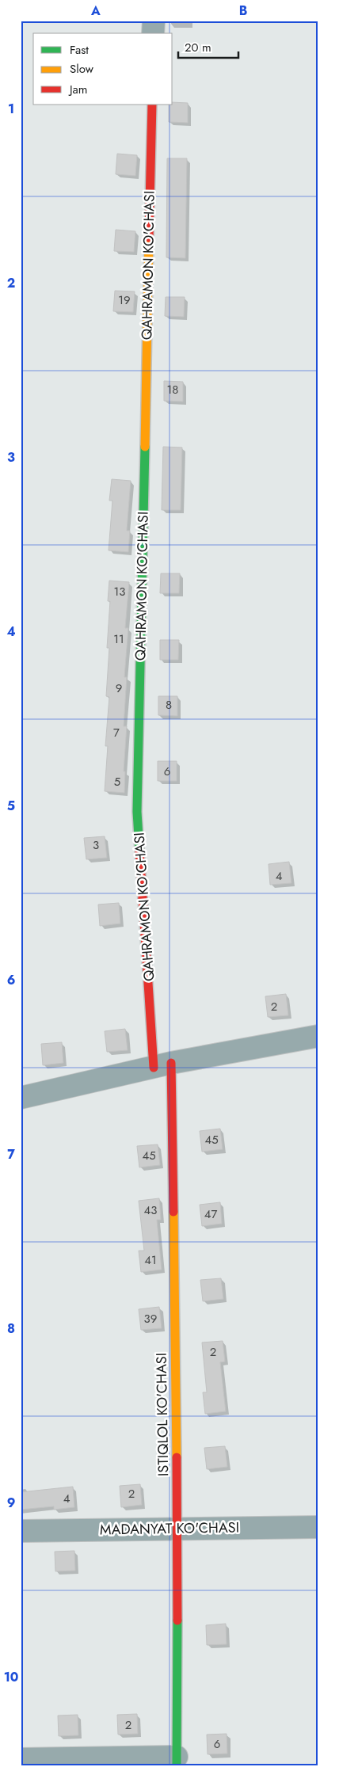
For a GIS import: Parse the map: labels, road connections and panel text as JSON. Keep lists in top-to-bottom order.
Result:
{
  "streets": {
    "street": ["QAHRAMON KO'CHASI", "ISTIQLOL KO'CHASI", "MADANYAT KO'CHASI"]
  },
  "crossings": [
    ["QAHRAMON KO'CHASI", "ISTIQLOL KO'CHASI"],
    ["ISTIQLOL KO'CHASI", "MADANYAT KO'CHASI"]
  ],
  "house_numbers": [
    "19",
    "18",
    "13",
    "11",
    "9",
    "8",
    "7",
    "6",
    "5",
    "3",
    "4",
    "2",
    "45",
    "45",
    "43",
    "47",
    "41",
    "39",
    "2",
    "2",
    "4",
    "2",
    "6"
  ],
  "legend": ["Fast", "Slow", "Jam"],
  "scale_bar": "20 m",
  "grid": {
    "columns": ["A", "B"],
    "rows": [
      "1",
      "2",
      "3",
      "4",
      "5",
      "6",
      "7",
      "8",
      "9",
      "10"
    ]
  }
}
